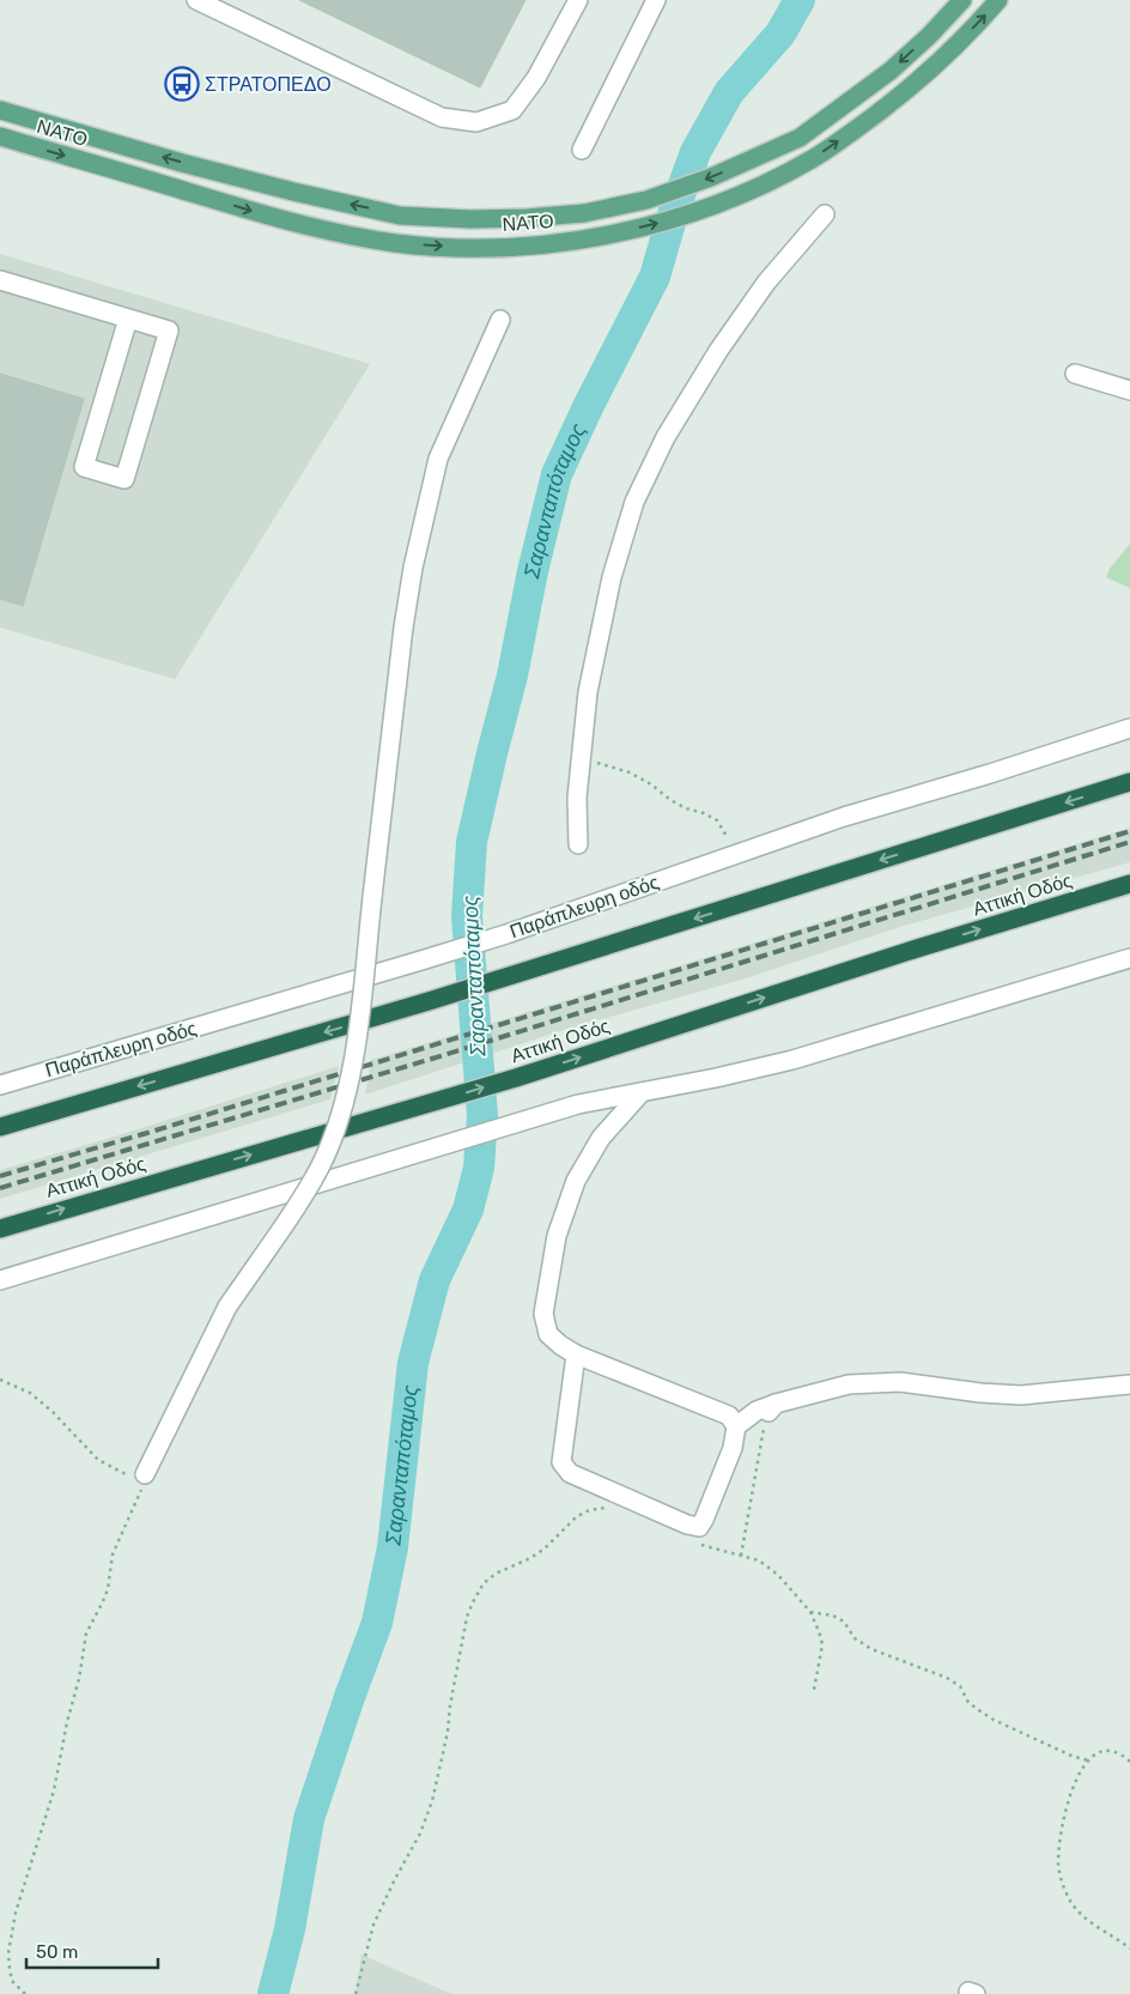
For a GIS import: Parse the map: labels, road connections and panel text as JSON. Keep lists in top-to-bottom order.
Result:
{
  "streets": {
    "highway": ["Αττική Οδός"],
    "main road": ["ΝΑΤΟ"],
    "street": ["Παράπλευρη οδός"]
  },
  "water": ["Σαρανταπόταμος"],
  "places": {
    "bus stop": ["ΣΤΡΑΤΟΠΕΔΟ"]
  },
  "scale_bar": "50 m"
}
